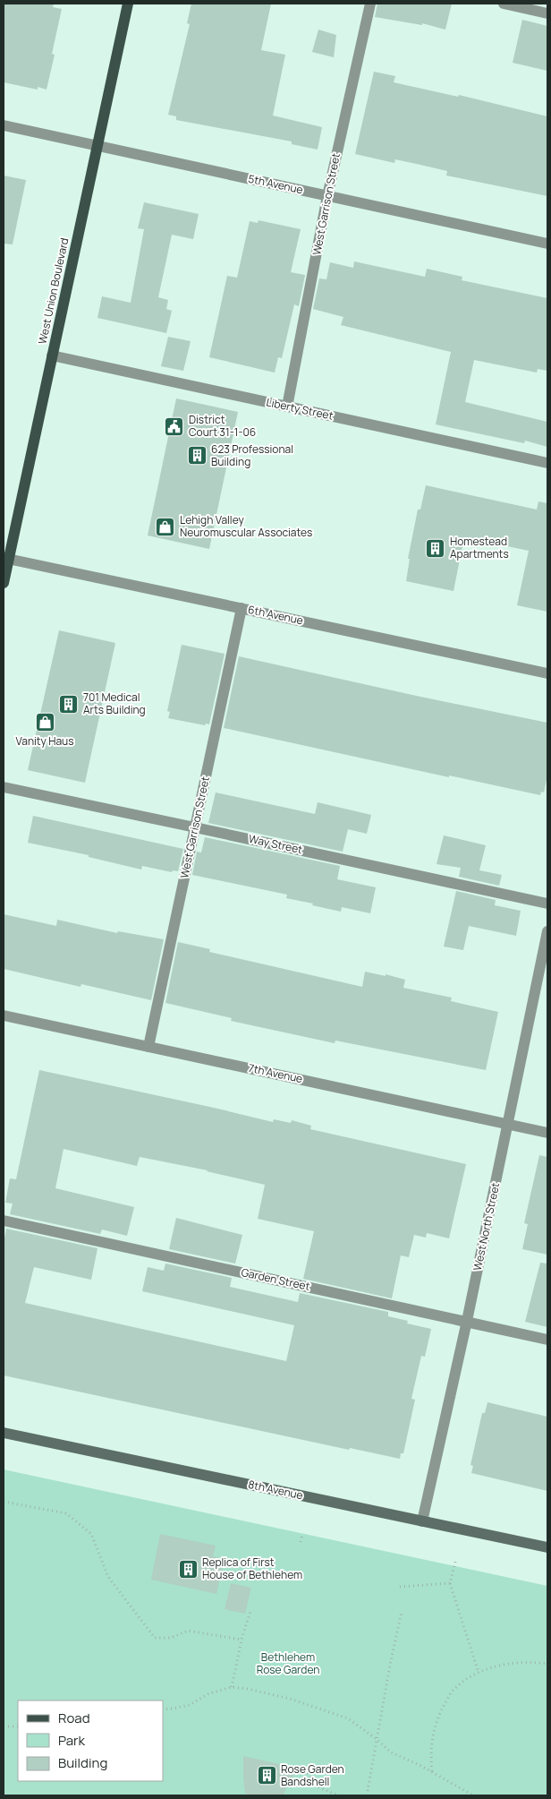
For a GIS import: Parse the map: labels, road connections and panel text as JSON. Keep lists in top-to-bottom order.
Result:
{
  "streets": {
    "main road": ["West Union Boulevard", "8th Avenue"],
    "street": [
      "5th Avenue",
      "West Garrison Street",
      "Liberty Street",
      "6th Avenue",
      "Way Street",
      "7th Avenue",
      "West North Street",
      "Garden Street"
    ]
  },
  "crossings": [
    ["5th Avenue", "West Garrison Street"],
    ["5th Avenue", "West Union Boulevard"],
    ["West Garrison Street", "Liberty Street"],
    ["West Garrison Street", "6th Avenue"],
    ["West Garrison Street", "Way Street"],
    ["West Garrison Street", "7th Avenue"],
    ["West Union Boulevard", "Liberty Street"],
    ["West Union Boulevard", "6th Avenue"],
    ["7th Avenue", "West North Street"],
    ["West North Street", "Garden Street"],
    ["West North Street", "8th Avenue"]
  ],
  "parks": ["Bethlehem Rose Garden"],
  "places": {
    "public building": ["District Court 31-1-06"],
    "building": [
      "623 Professional Building",
      "Homestead Apartments",
      "701 Medical Arts Building",
      "Replica of First House of Bethlehem",
      "Rose Garden Bandshell"
    ],
    "shop": ["Lehigh Valley Neuromuscular Associates", "Vanity Haus"]
  },
  "legend": ["Road", "Park", "Building"]
}
